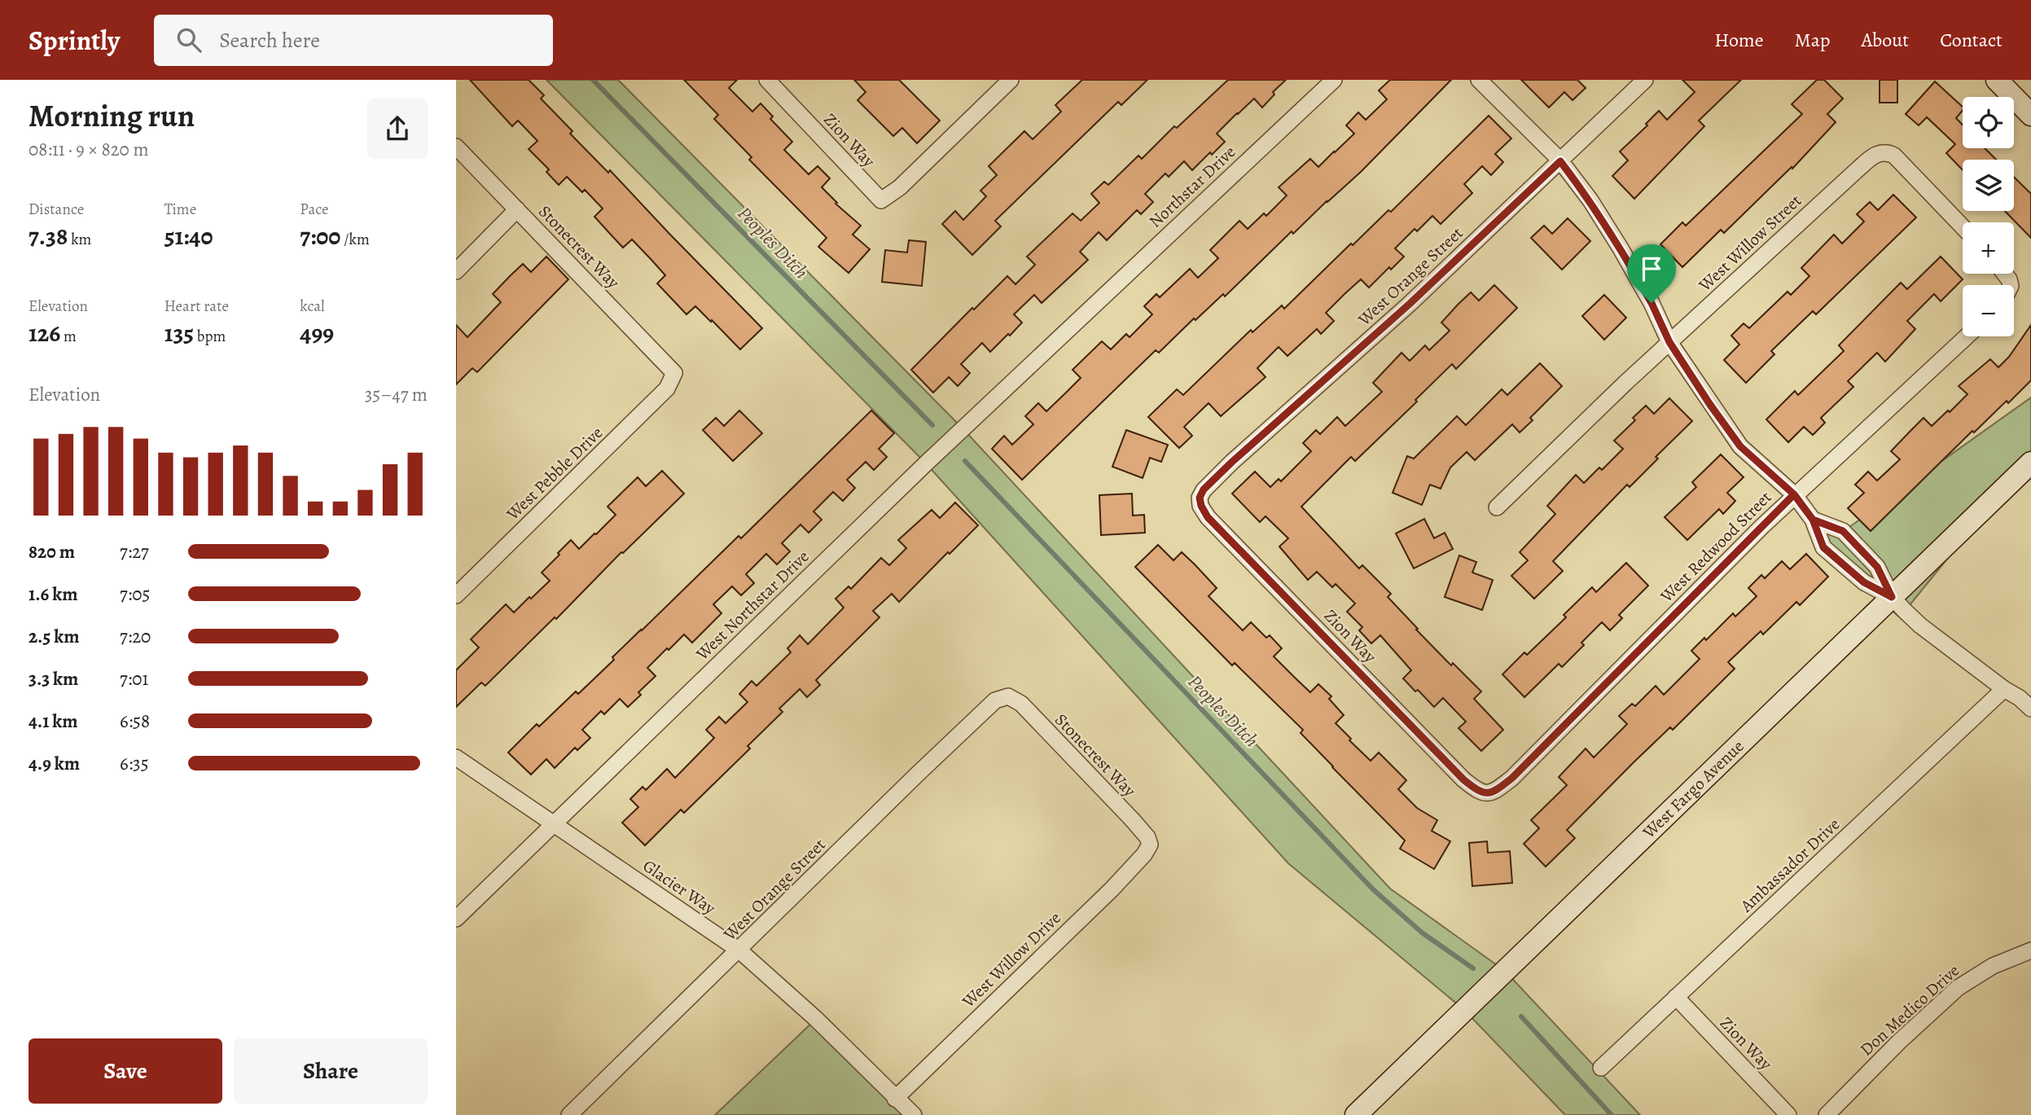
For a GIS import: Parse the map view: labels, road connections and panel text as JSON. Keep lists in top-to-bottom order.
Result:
{
  "streets": {
    "main road": ["West Fargo Avenue"],
    "street": [
      "Zion Way",
      "Northstar Drive",
      "West Willow Street",
      "Stonecrest Way",
      "West Orange Street",
      "West Pebble Drive",
      "West Redwood Street",
      "West Northstar Drive",
      "Ambassador Drive",
      "Glacier Way",
      "West Willow Drive",
      "Don Medico Drive"
    ]
  },
  "crossings": [
    ["Zion Way", "West Orange Street"],
    ["Zion Way", "West Redwood Street"],
    ["Zion Way", "Ambassador Drive"],
    ["Northstar Drive", "West Northstar Drive"],
    ["Stonecrest Way", "West Orange Street"],
    ["Stonecrest Way", "West Pebble Drive"],
    ["Stonecrest Way", "West Willow Drive"],
    ["West Orange Street", "Glacier Way"],
    ["West Northstar Drive", "Glacier Way"],
    ["Glacier Way", "West Willow Drive"]
  ],
  "water": ["Peoples Ditch"],
  "page": {
    "header": "Sprintly",
    "search": "Search here",
    "nav": [
      "Home",
      "Map",
      "About",
      "Contact"
    ],
    "heading": ["Morning run", "08:11 · 9 × 820 m"],
    "map_buttons": ["+", "−"],
    "stats": [
      ["Distance", "7.38 km"],
      ["Time", "51:40"],
      ["Pace", "7:00 /km"],
      ["Elevation", "126 m"],
      ["Heart rate", "135 bpm"],
      ["kcal", "499"]
    ],
    "chart": ["Elevation", "35–47 m"],
    "list": [
      {
        "name": "820 m",
        "note": "7:27"
      },
      {
        "name": "1.6 km",
        "note": "7:05"
      },
      {
        "name": "2.5 km",
        "note": "7:20"
      },
      {
        "name": "3.3 km",
        "note": "7:01"
      },
      {
        "name": "4.1 km",
        "note": "6:58"
      },
      {
        "name": "4.9 km",
        "note": "6:35"
      }
    ],
    "buttons": ["Save", "Share"]
  }
}
